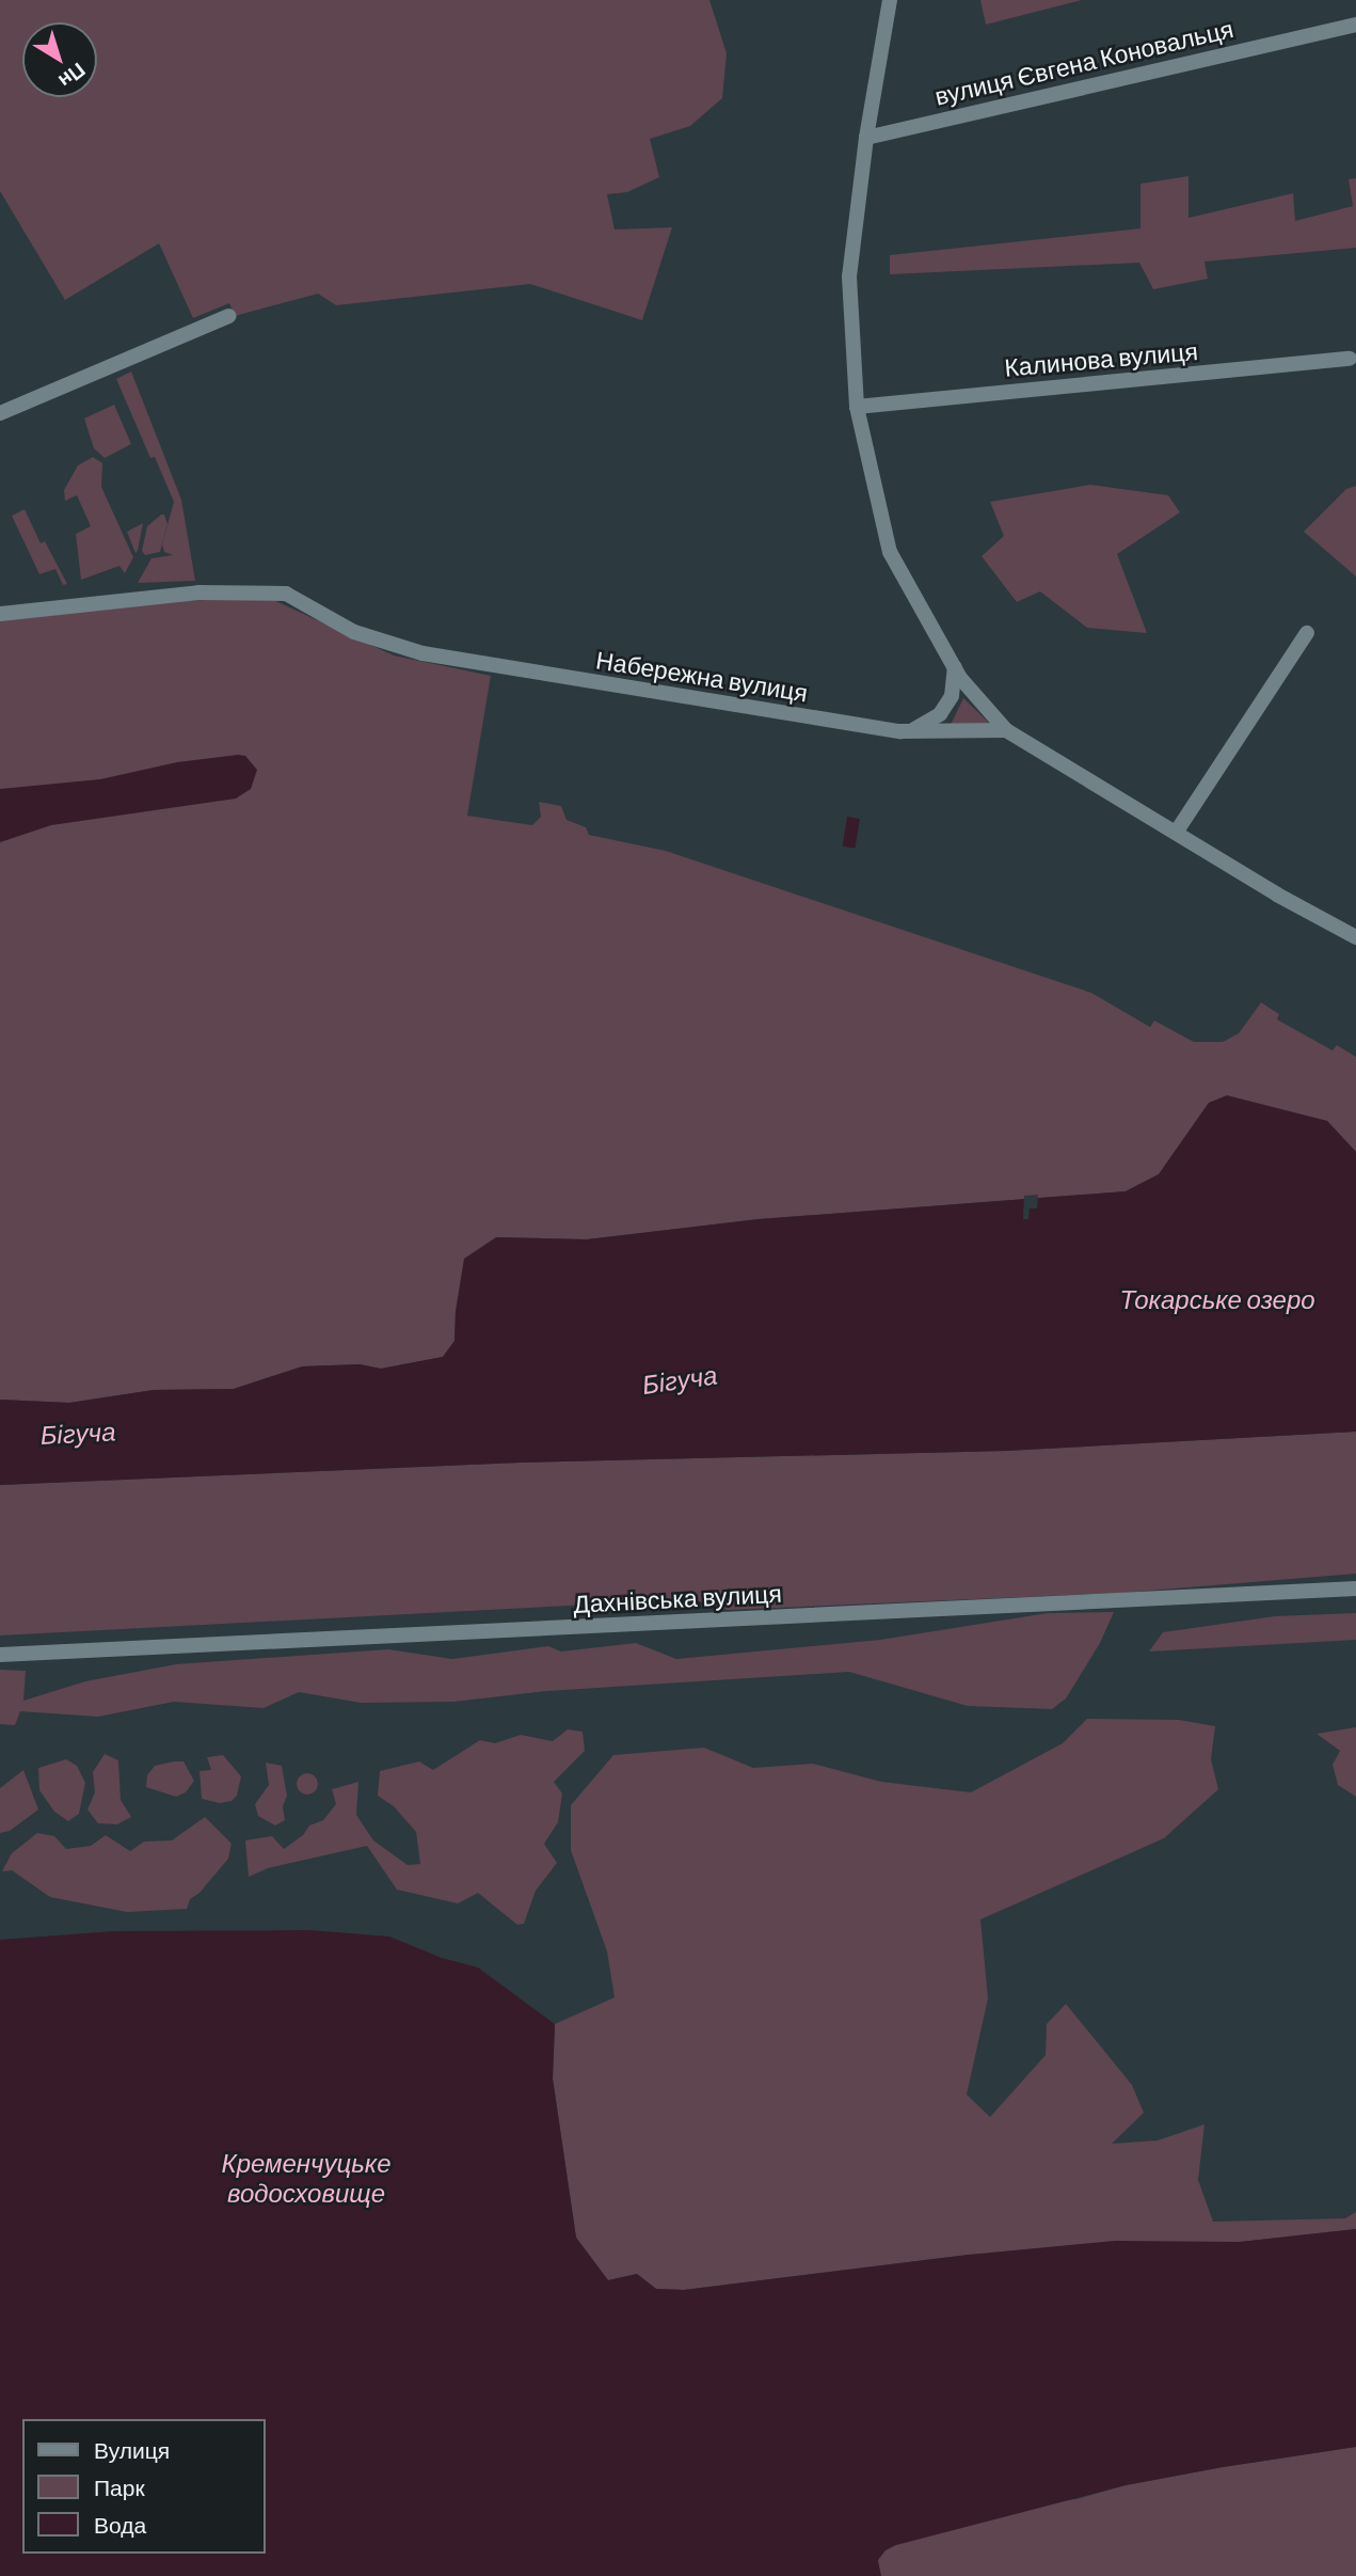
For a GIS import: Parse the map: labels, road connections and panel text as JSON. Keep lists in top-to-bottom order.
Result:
{
  "streets": {
    "street": [
      "вулиця Євгена Коновальця",
      "Калинова вулиця",
      "Набережна вулиця",
      "Дахнівська вулиця"
    ]
  },
  "water": ["Токарське озеро", "Бігуча", "Кременчуцьке водосховище"],
  "legend": ["Вулиця", "Парк", "Вода"],
  "north": "bottom right"
}
